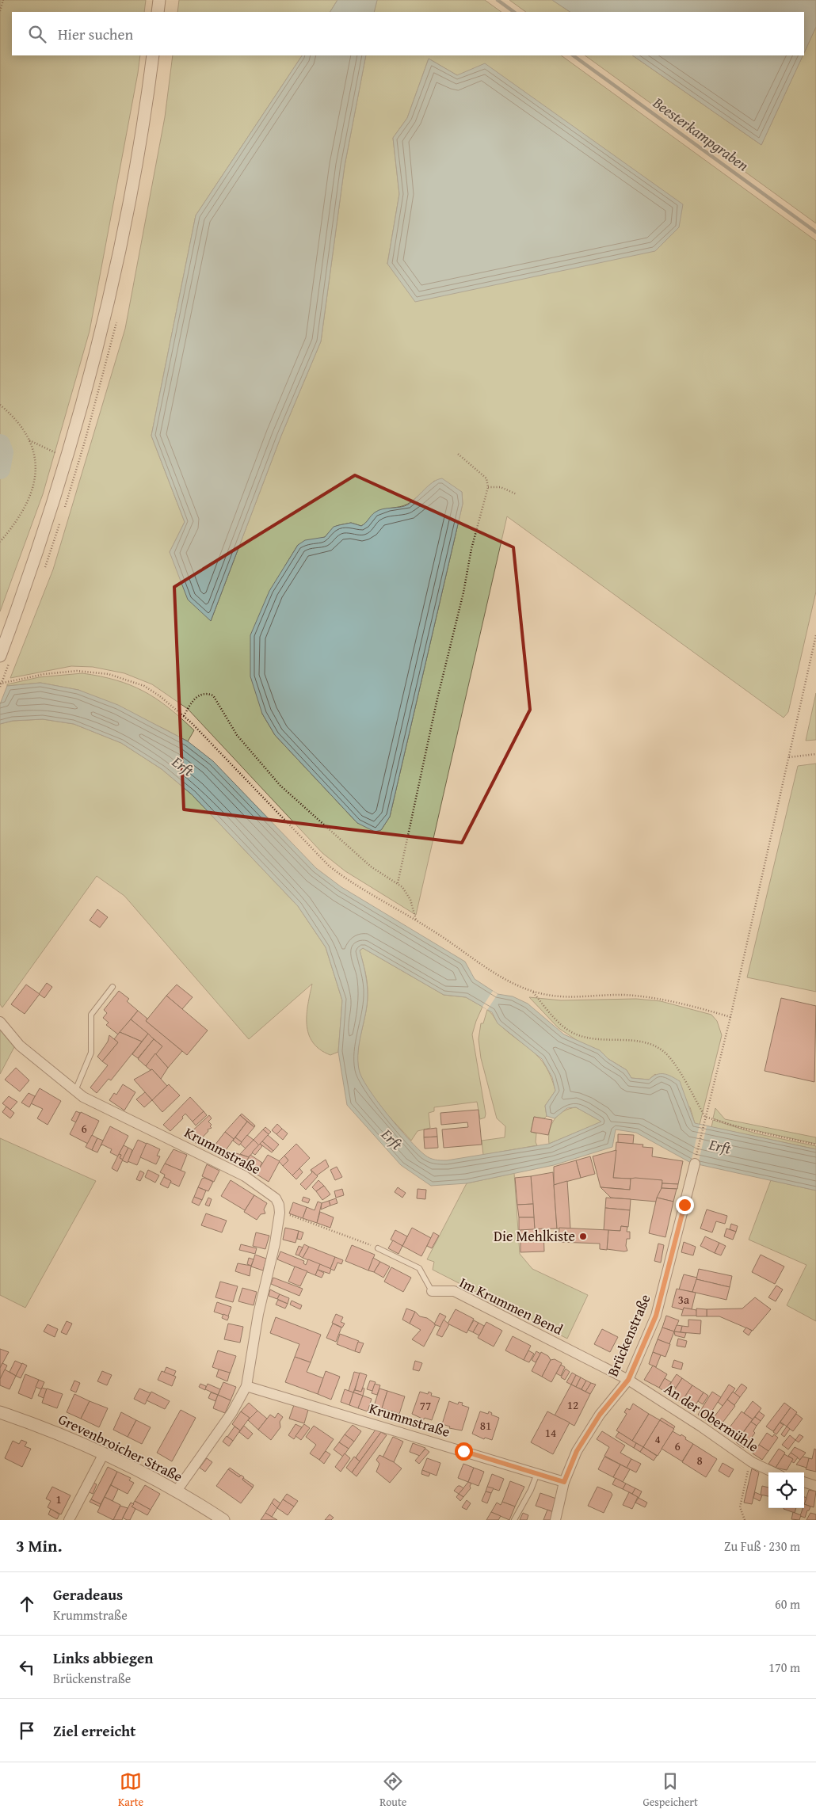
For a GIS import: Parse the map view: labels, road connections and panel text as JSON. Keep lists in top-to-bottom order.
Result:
{
  "streets": {
    "street": [
      "Krummstraße",
      "Im Krummen Bend",
      "Brückenstraße",
      "An der Obermühle",
      "Grevenbroicher Straße"
    ]
  },
  "crossings": [
    ["Krummstraße", "Brückenstraße"],
    ["Im Krummen Bend", "Brückenstraße"],
    ["Im Krummen Bend", "An der Obermühle"],
    ["Brückenstraße", "An der Obermühle"]
  ],
  "water": ["Beesterkampgraben", "Erft"],
  "places": ["Die Mehlkiste"],
  "house_numbers": [
    "6",
    "3a",
    "12",
    "77",
    "81",
    "14",
    "4",
    "6",
    "8",
    "1"
  ],
  "page": {
    "search": "Hier suchen",
    "heading": ["3 Min.", "Zu Fuß · 230 m"],
    "list": [
      ["Geradeaus", "Krummstraße", "60 m"],
      ["Links abbiegen", "Brückenstraße", "170 m"],
      "Ziel erreicht"
    ],
    "nav": ["Karte", "Route", "Gespeichert"]
  }
}
